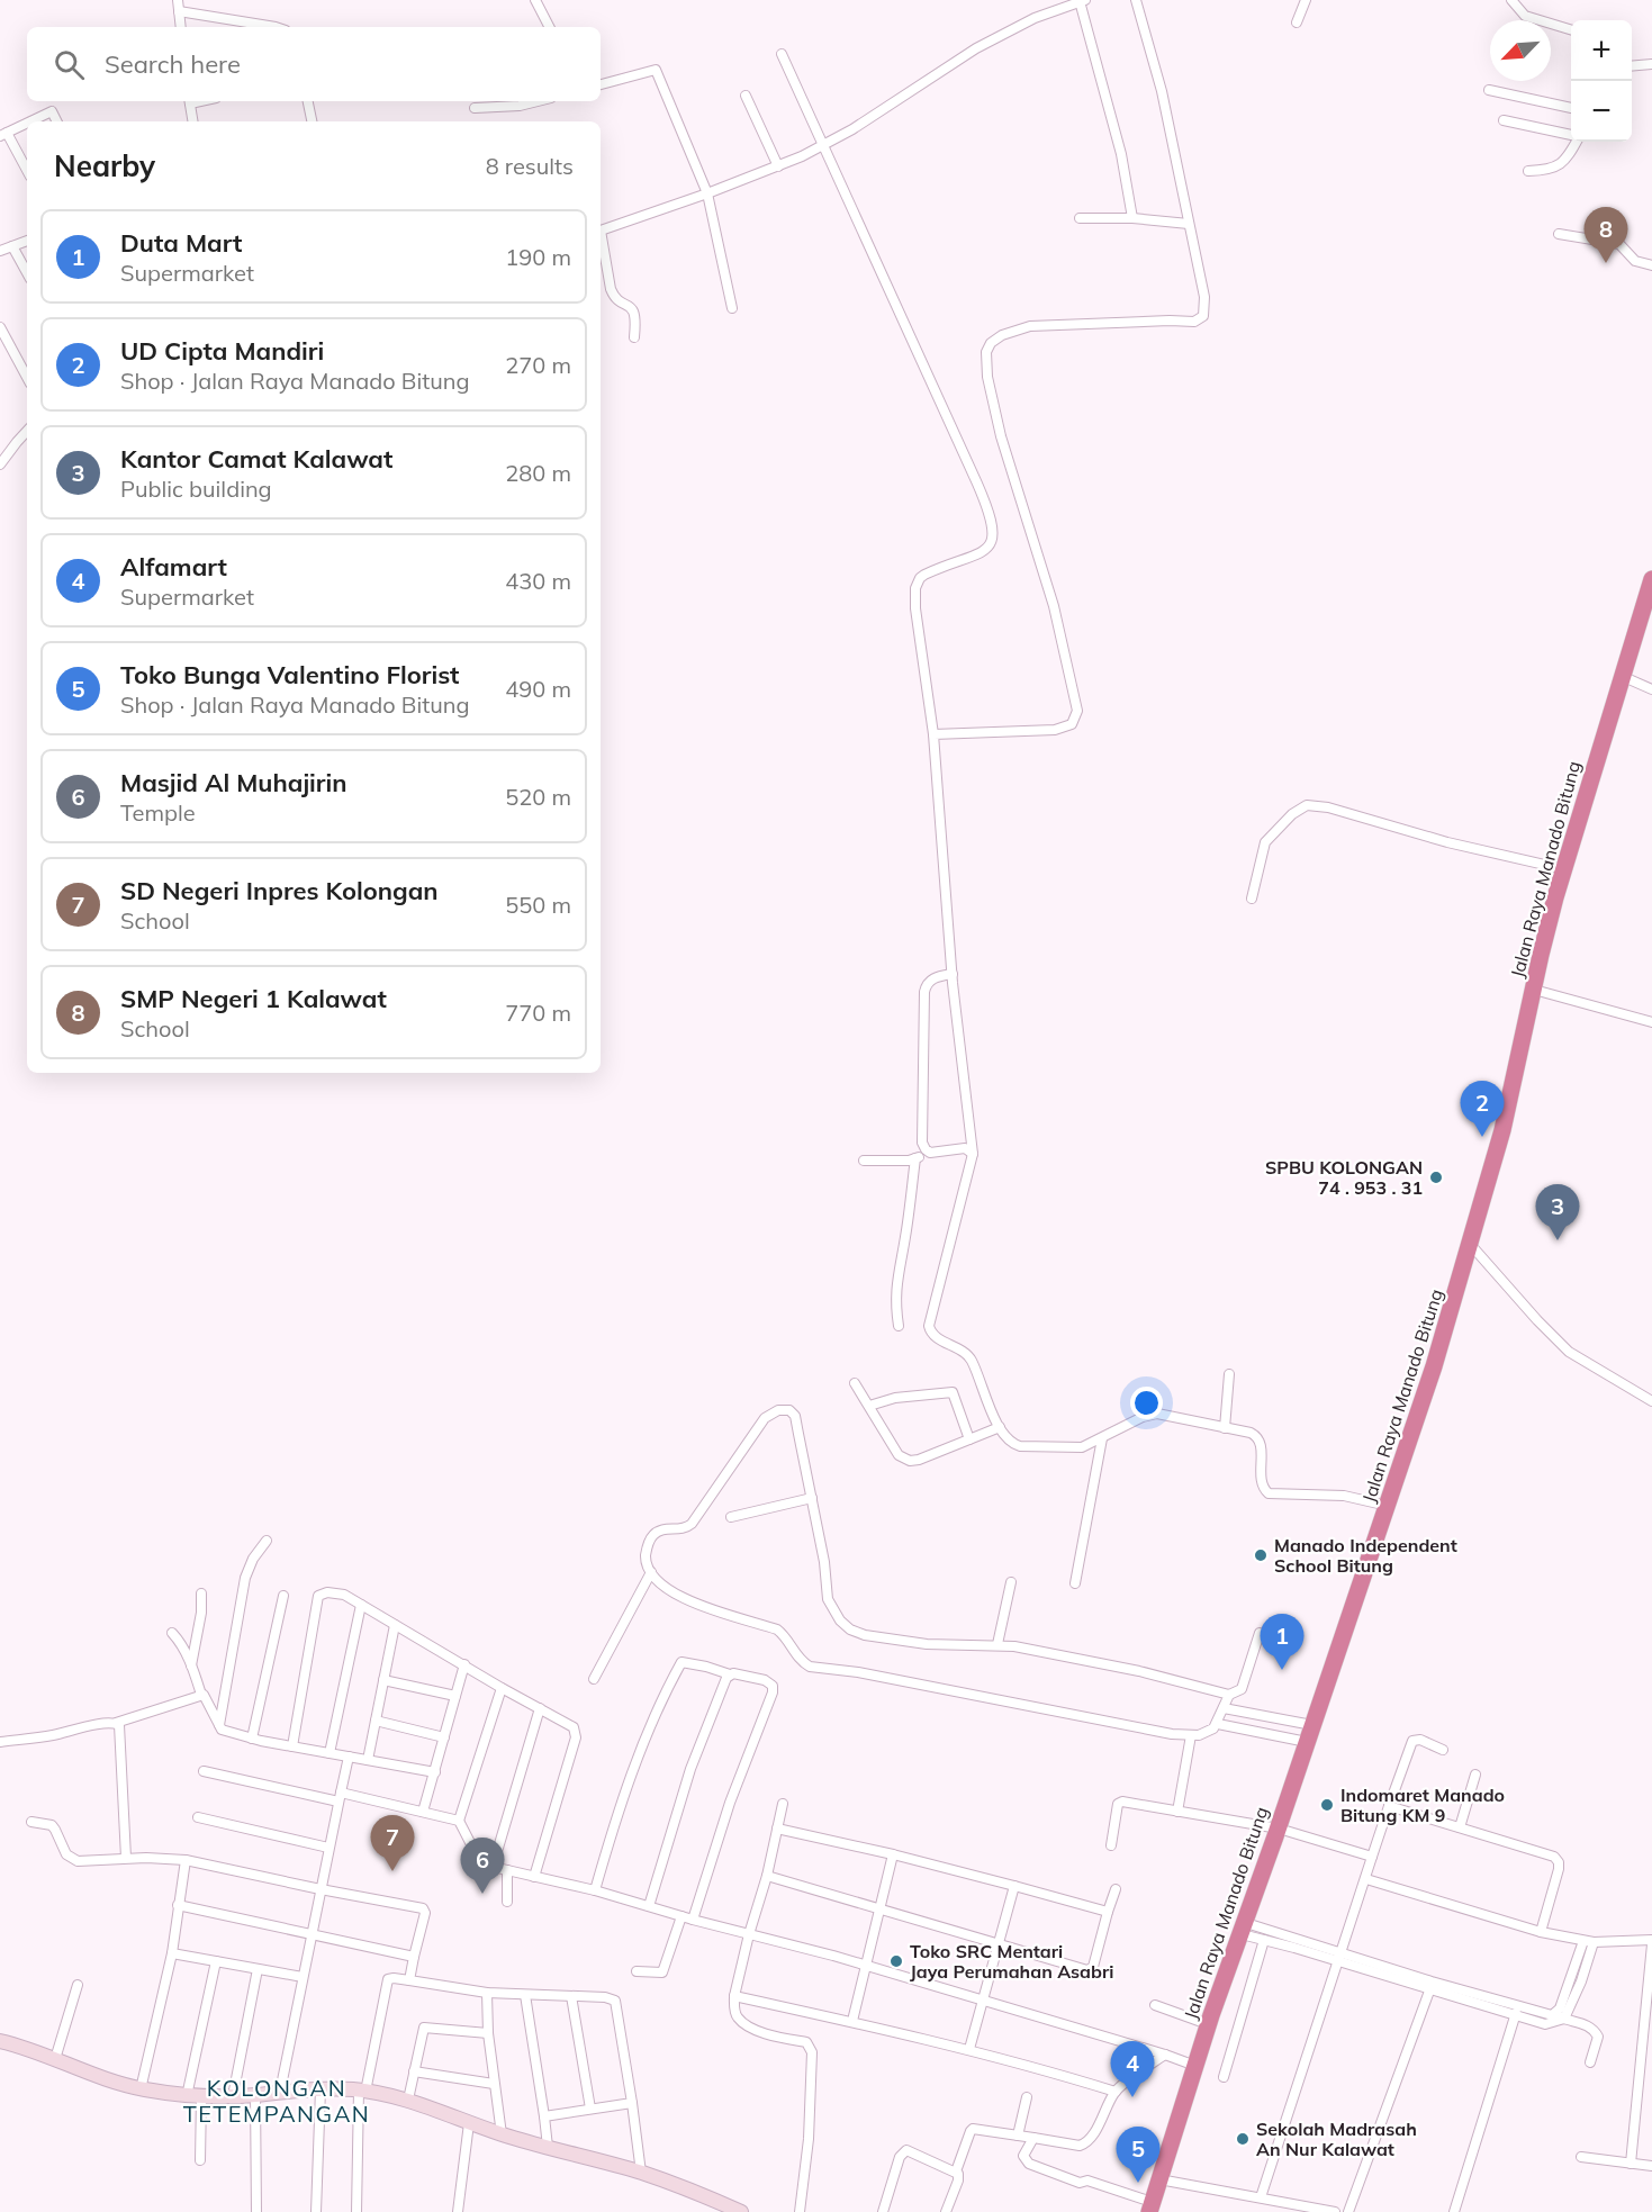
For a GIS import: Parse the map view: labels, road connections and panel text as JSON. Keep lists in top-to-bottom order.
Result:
{
  "streets": {
    "highway": ["Jalan Raya Manado Bitung"]
  },
  "districts": ["KOLONGAN TETEMPANGAN"],
  "places": [
    "SPBU KOLONGAN 74 . 953 . 31",
    "Manado Independent School Bitung",
    "Indomaret Manado Bitung KM 9",
    "Toko SRC Mentari Jaya Perumahan Asabri",
    "Sekolah Madrasah An Nur Kalawat"
  ],
  "north": "bottom left",
  "page": {
    "map_buttons": ["+", "−"],
    "search": "Search here",
    "heading": ["Nearby", "8 results"],
    "pins": [
      "8",
      "2",
      "3",
      "1",
      "7",
      "6",
      "4",
      "5"
    ],
    "list": [
      {
        "mark": "1",
        "name": "Duta Mart",
        "note": "Supermarket",
        "value": "190 m"
      },
      {
        "mark": "2",
        "name": "UD Cipta Mandiri",
        "note": "Shop · Jalan Raya Manado Bitung",
        "value": "270 m"
      },
      {
        "mark": "3",
        "name": "Kantor Camat Kalawat",
        "note": "Public building",
        "value": "280 m"
      },
      {
        "mark": "4",
        "name": "Alfamart",
        "note": "Supermarket",
        "value": "430 m"
      },
      {
        "mark": "5",
        "name": "Toko Bunga Valentino Florist",
        "note": "Shop · Jalan Raya Manado Bitung",
        "value": "490 m"
      },
      {
        "mark": "6",
        "name": "Masjid Al Muhajirin",
        "note": "Temple",
        "value": "520 m"
      },
      {
        "mark": "7",
        "name": "SD Negeri Inpres Kolongan",
        "note": "School",
        "value": "550 m"
      },
      {
        "mark": "8",
        "name": "SMP Negeri 1 Kalawat",
        "note": "School",
        "value": "770 m"
      }
    ]
  }
}
